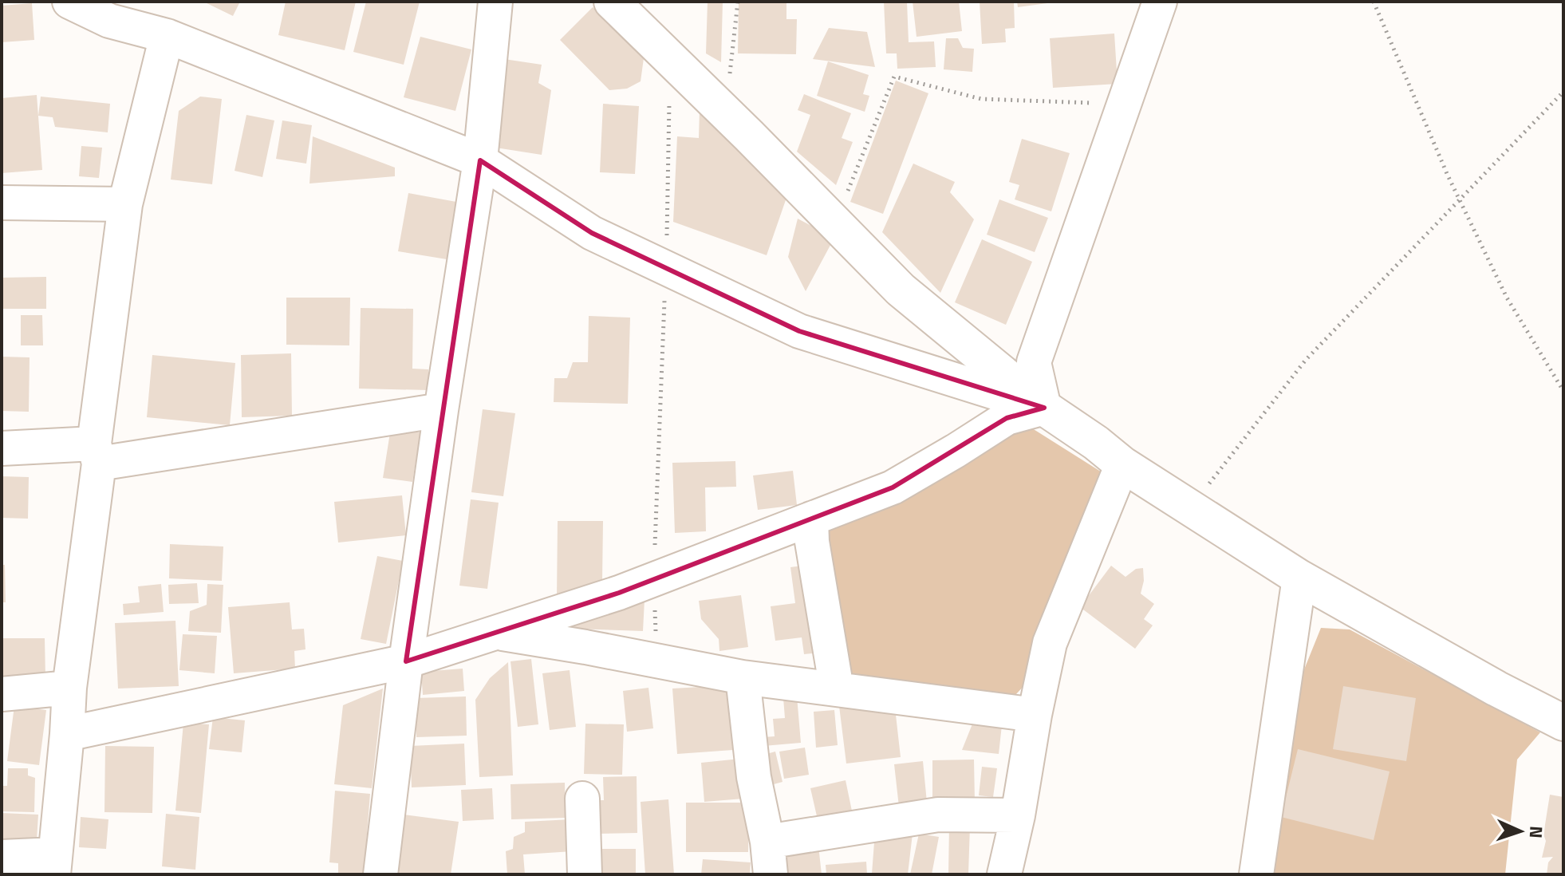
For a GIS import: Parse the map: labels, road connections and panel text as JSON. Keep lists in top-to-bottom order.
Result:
{
  "north": "right"
}
